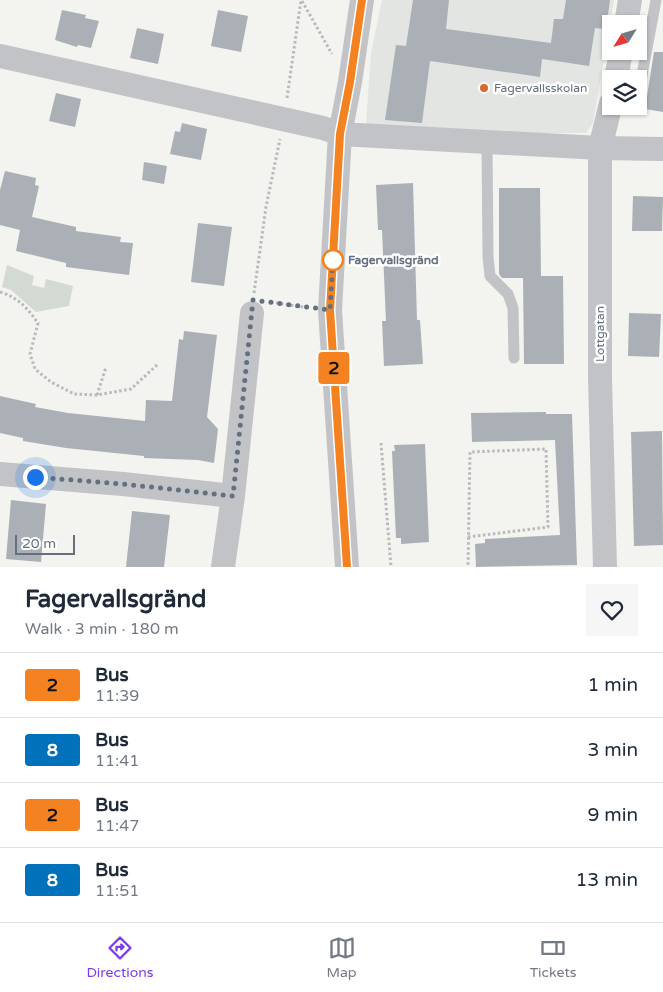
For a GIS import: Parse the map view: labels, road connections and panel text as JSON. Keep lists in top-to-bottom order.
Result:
{
  "streets": {
    "street": ["Lottgatan"]
  },
  "places": ["Fagervallsskolan", "Fagervallsgränd"],
  "lines": ["bus line 2"],
  "scale_bar": "20 m",
  "north": "bottom left",
  "page": {
    "on_map": "2",
    "scale": "20 m",
    "heading": ["Fagervallsgränd", "Walk · 3 min · 180 m"],
    "list": [
      {
        "mark": "2",
        "name": "Bus",
        "note": "11:39",
        "value": "1 min"
      },
      {
        "mark": "8",
        "name": "Bus",
        "note": "11:41",
        "value": "3 min"
      },
      {
        "mark": "2",
        "name": "Bus",
        "note": "11:47",
        "value": "9 min"
      },
      {
        "mark": "8",
        "name": "Bus",
        "note": "11:51",
        "value": "13 min"
      }
    ],
    "tabs": ["Directions", "Map", "Tickets"]
  }
}
